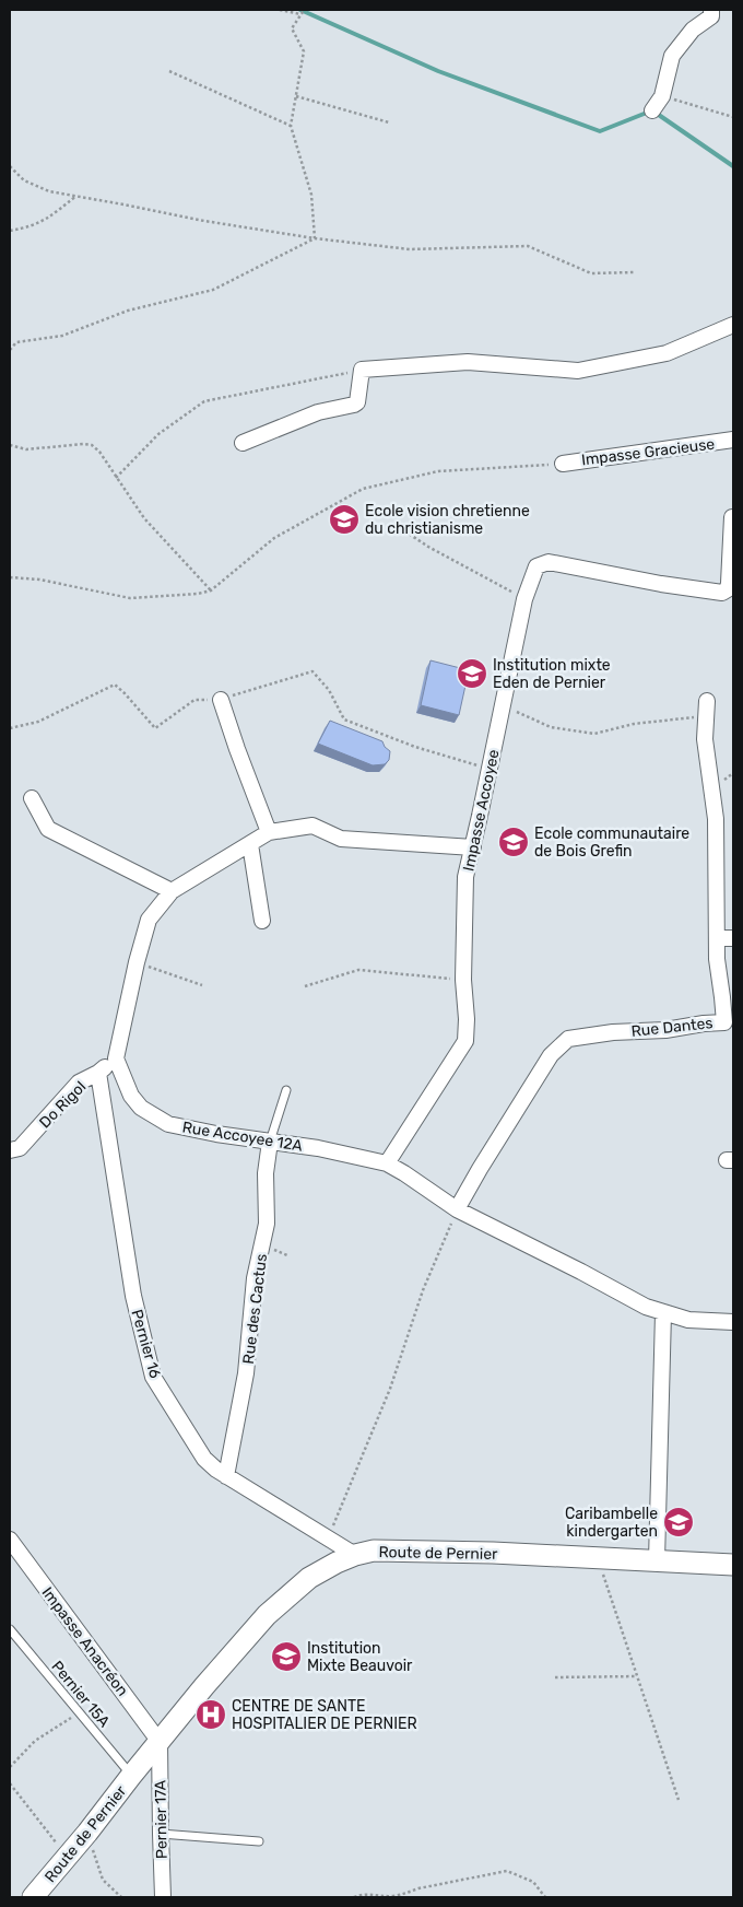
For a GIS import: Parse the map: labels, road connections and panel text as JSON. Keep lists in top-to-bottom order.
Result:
{
  "streets": {
    "street": [
      "Impasse Gracieuse",
      "Impasse Accoyee",
      "Rue Dantes",
      "Do Rigol",
      "Rue Accoyee 12A",
      "Rue des Cactus",
      "Pernier 16",
      "Route de Pernier",
      "Impasse Anacréon",
      "Pernier 17A"
    ],
    "lane": ["Pernier 15A"]
  },
  "crossings": [
    ["Impasse Accoyee", "Rue Accoyee 12A"],
    ["Rue Dantes", "Rue Accoyee 12A"],
    ["Do Rigol", "Rue Accoyee 12A"],
    ["Do Rigol", "Pernier 16"],
    ["Rue Accoyee 12A", "Rue des Cactus"],
    ["Rue des Cactus", "Pernier 16"],
    ["Pernier 16", "Route de Pernier"],
    ["Route de Pernier", "Impasse Anacréon"],
    ["Route de Pernier", "Pernier 15A"],
    ["Route de Pernier", "Pernier 17A"],
    ["Impasse Anacréon", "Pernier 17A"]
  ],
  "places": {
    "school or university": [
      "Ecole vision chretienne du christianisme",
      "Institution mixte Eden de Pernier",
      "Ecole communautaire de Bois Grefin",
      "Caribambelle kindergarten",
      "Institution Mixte Beauvoir"
    ],
    "hospital": ["CENTRE DE SANTE HOSPITALIER DE PERNIER"]
  }
}
